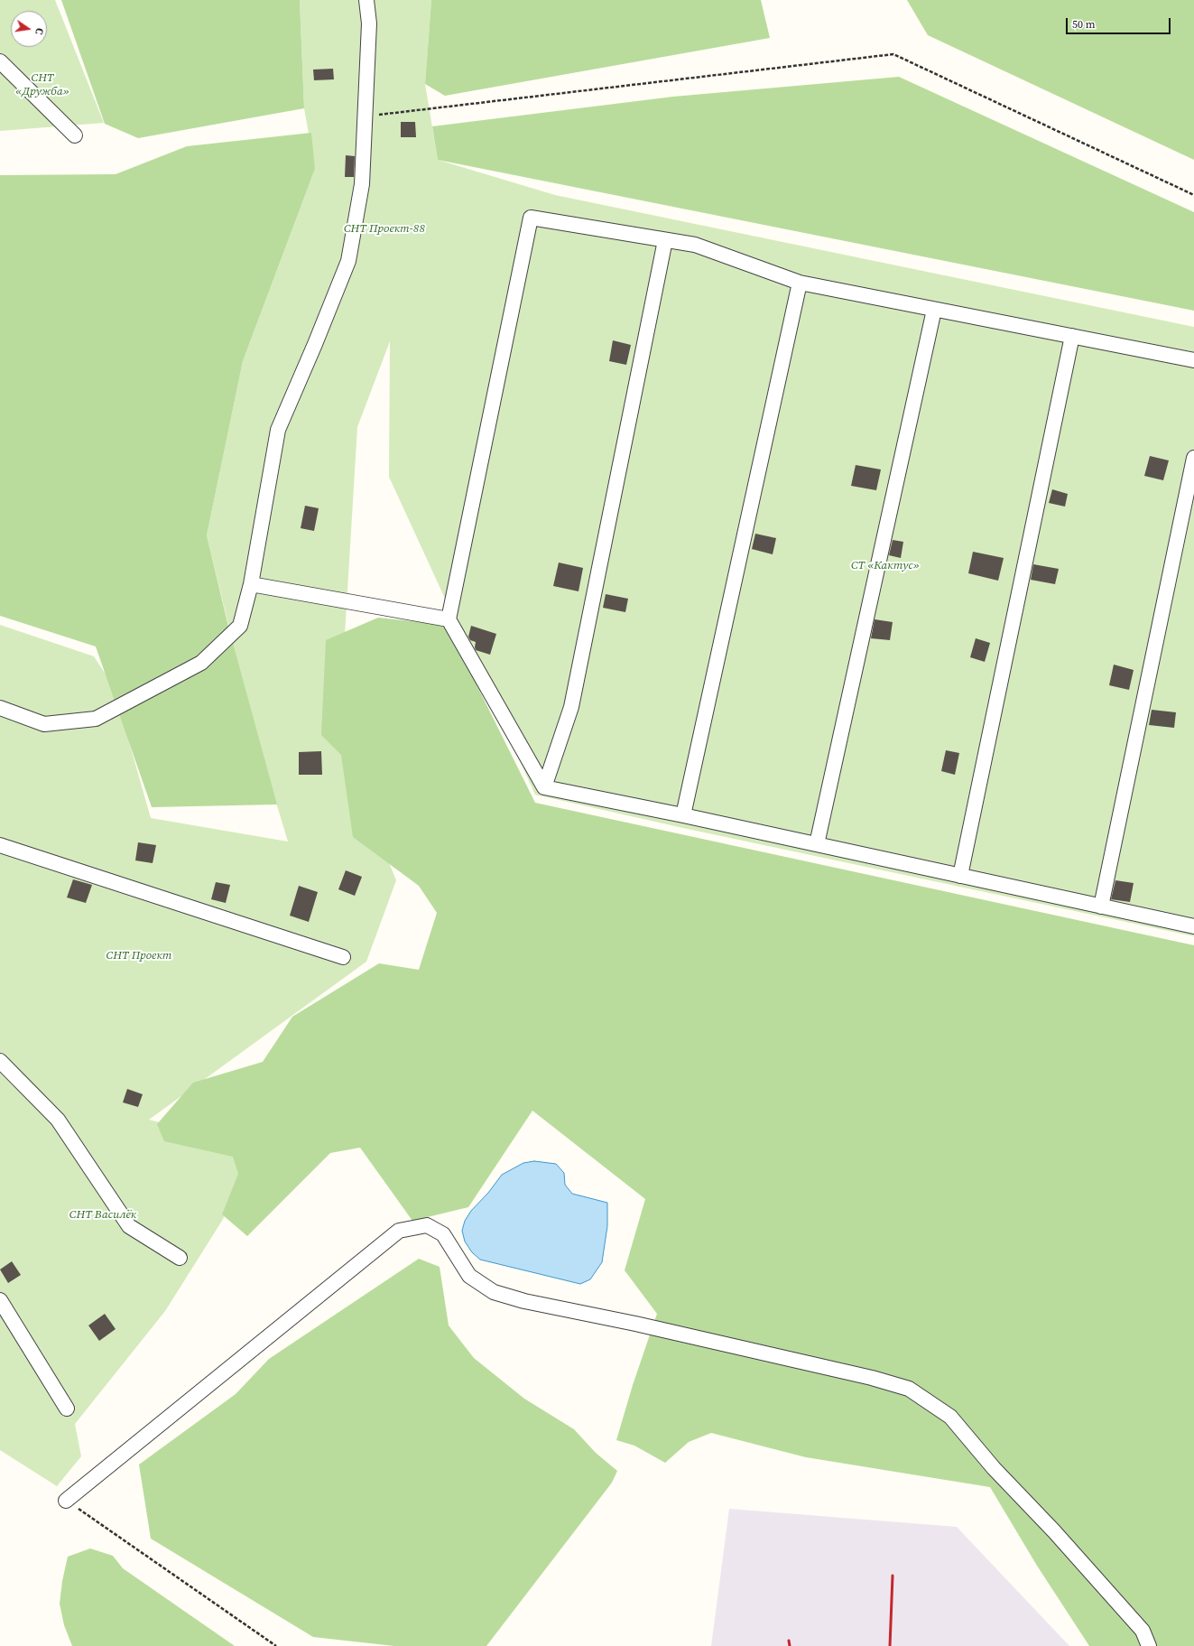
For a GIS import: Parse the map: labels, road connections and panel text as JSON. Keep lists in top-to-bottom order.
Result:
{
  "parks": [
    "СНТ «Дружба»",
    "СНТ Проект-88",
    "СТ «Кактус»",
    "СНТ Проект",
    "СНТ Василёк"
  ],
  "scale_bar": "50 m",
  "north": "right"
}
